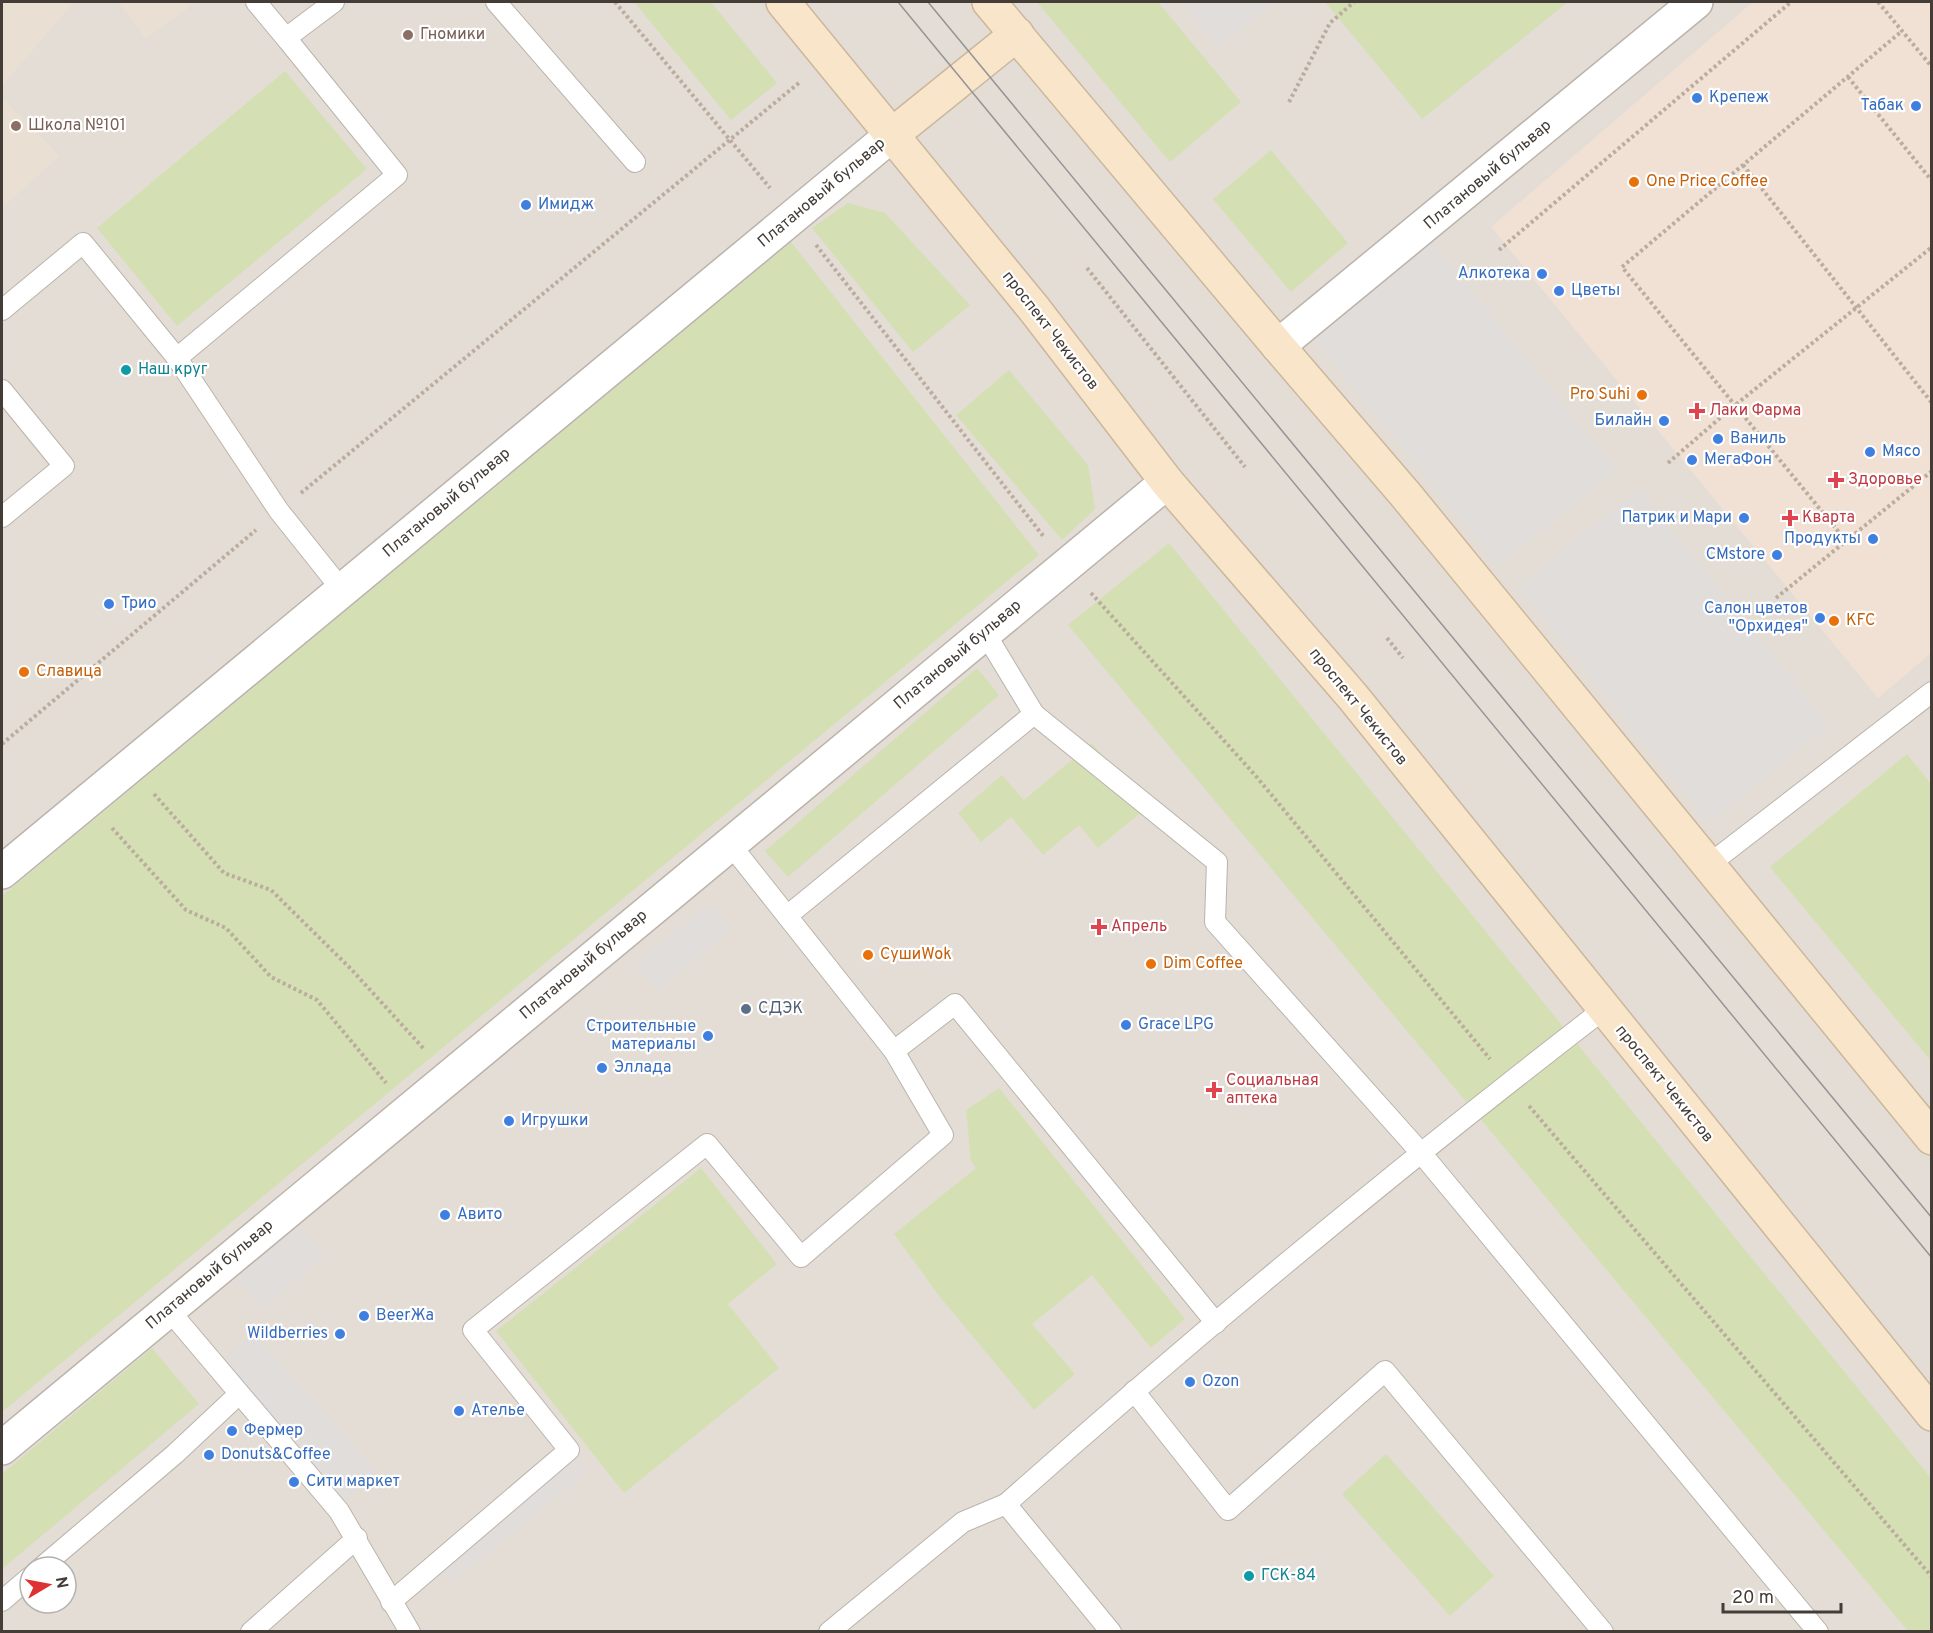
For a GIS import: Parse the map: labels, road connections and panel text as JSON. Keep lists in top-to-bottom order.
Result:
{
  "streets": {
    "main road": ["проспект Чекистов"],
    "street": ["Платановый бульвар"]
  },
  "crossings": [
    ["Платановый бульвар", "проспект Чекистов"]
  ],
  "places": {
    "other": [
      "Гномики",
      "Крепеж",
      "Табак",
      "Школа №101",
      "One Price Coffee",
      "Имидж",
      "Алкотека",
      "Цветы",
      "Наш круг",
      "Pro Suhi",
      "Билайн",
      "Ваниль",
      "Мясо",
      "МегаФон",
      "Патрик и Мари",
      "Продукты",
      "CMstore",
      "Трио",
      "Салон цветов \"Орхидея\"",
      "KFC",
      "Славица",
      "СушиWok",
      "Dim Coffee",
      "СДЭК",
      "Grace LPG",
      "Строительные материалы",
      "Эллада",
      "Игрушки",
      "Авито",
      "BeerЖа",
      "Wildberries",
      "Ozon",
      "Ателье",
      "Фермер",
      "Donuts&Coffee",
      "Сити маркет",
      "ГСК-84"
    ],
    "health": [
      "Лаки Фарма",
      "Здоровье",
      "Кварта",
      "Апрель",
      "Социальная аптека"
    ]
  },
  "scale_bar": "20 m",
  "north": "right"
}
